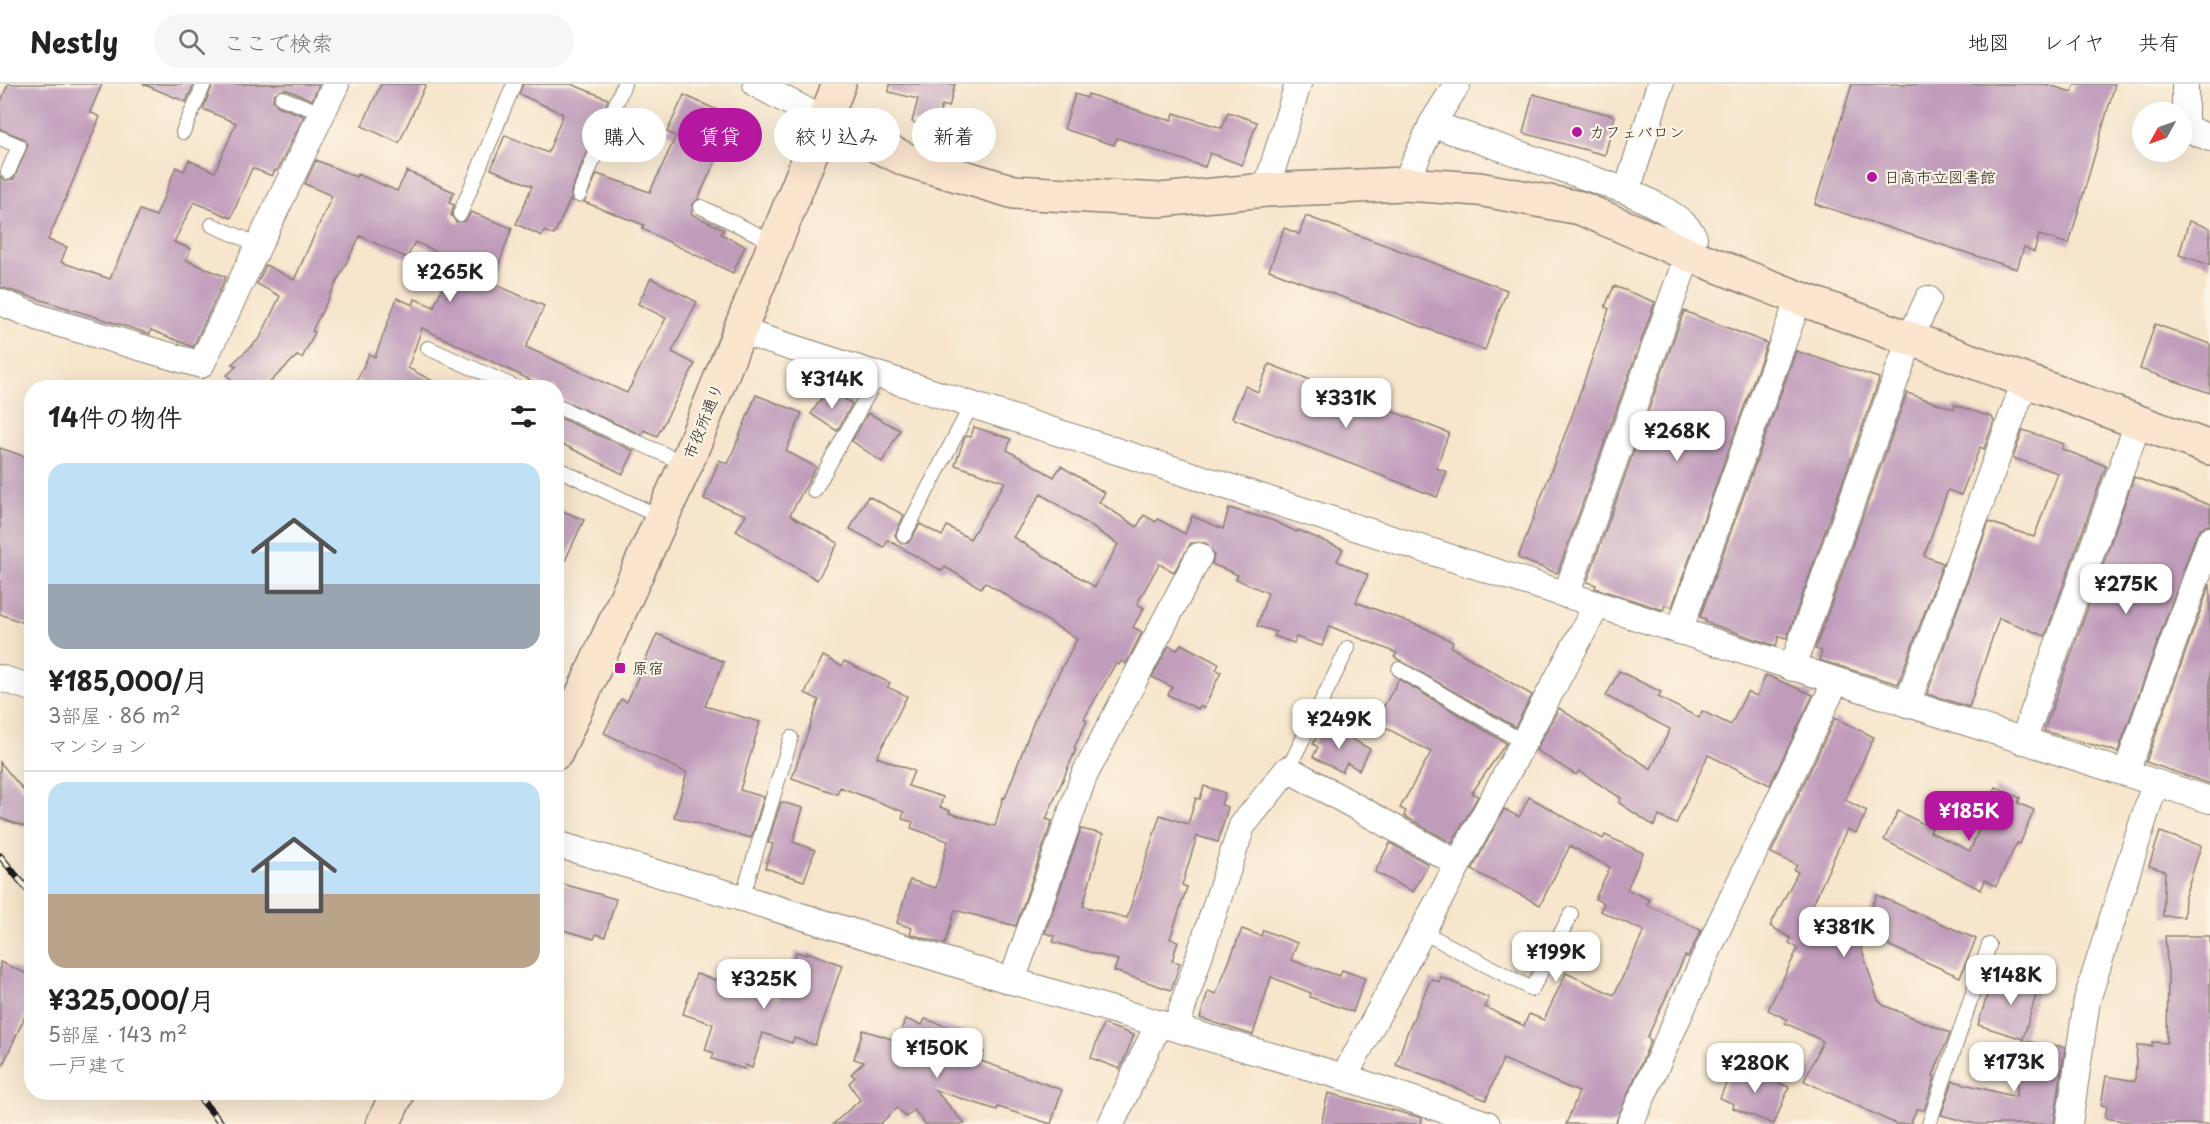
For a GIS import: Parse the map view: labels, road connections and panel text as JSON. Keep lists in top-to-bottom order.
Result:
{
  "streets": {
    "street": ["市役所通り"]
  },
  "places": {
    "other": ["カフェバロン", "日高市立図書館"],
    "transit": ["原宿"]
  },
  "north": "bottom left",
  "page": {
    "header": "Nestly",
    "search": "ここで検索",
    "nav": ["地図", "レイヤ", "共有"],
    "chip": [
      "購入",
      "賃貸",
      "絞り込み",
      "新着"
    ],
    "price": [
      "¥265K",
      "¥314K",
      "¥331K",
      "¥268K",
      "¥275K",
      "¥249K",
      "¥185K",
      "¥381K",
      "¥199K",
      "¥148K",
      "¥325K",
      "¥150K",
      "¥173K",
      "¥280K"
    ],
    "heading": "14件の物件",
    "list": [
      {
        "name": "¥185,000/月",
        "note": "3部屋 · 86 m² · マンション"
      },
      {
        "name": "¥325,000/月",
        "note": "5部屋 · 143 m² · 一戸建て"
      }
    ]
  }
}
